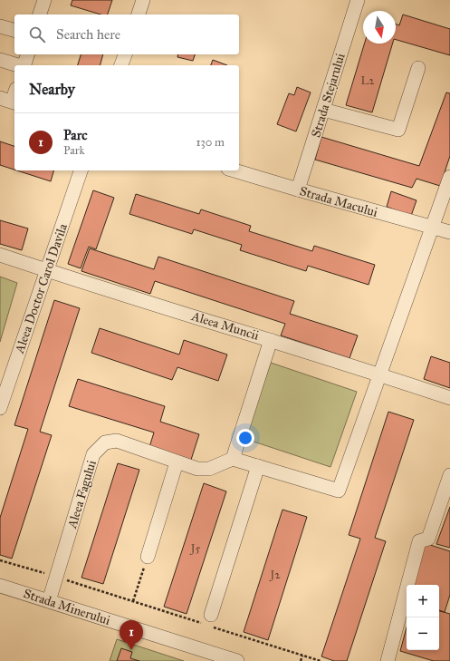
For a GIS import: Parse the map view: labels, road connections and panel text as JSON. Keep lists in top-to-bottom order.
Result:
{
  "streets": {
    "street": [
      "Strada Stejarului",
      "Strada Macului",
      "Aleea Doctor Carol Davila",
      "Aleea Muncii",
      "Aleea Fagului",
      "Strada Minerului"
    ]
  },
  "crossings": [
    ["Strada Stejarului", "Strada Macului"],
    ["Aleea Doctor Carol Davila", "Aleea Muncii"],
    ["Aleea Fagului", "Strada Minerului"]
  ],
  "house_numbers": ["L2", "J5", "J2"],
  "north": "bottom",
  "page": {
    "search": "Search here",
    "heading": "Nearby",
    "list": [
      {
        "mark": "1",
        "name": "Parc",
        "note": "Park",
        "value": "130 m"
      }
    ],
    "map_buttons": ["+", "−"],
    "pins": "1"
  }
}
